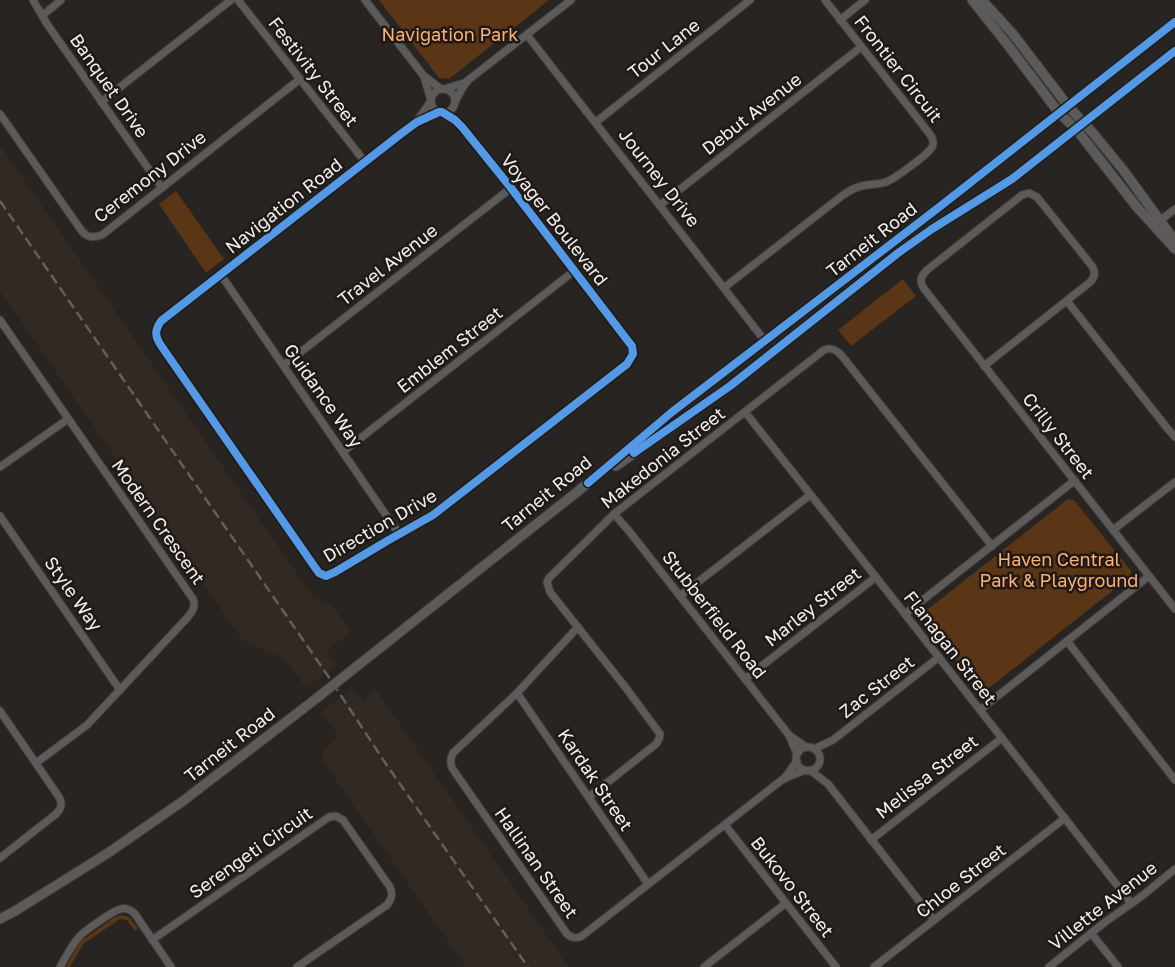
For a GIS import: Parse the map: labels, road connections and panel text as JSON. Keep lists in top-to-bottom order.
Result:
{
  "streets": {
    "street": [
      "Tour Lane",
      "Frontier Circuit",
      "Festivity Street",
      "Banquet Drive",
      "Debut Avenue",
      "Ceremony Drive",
      "Journey Drive",
      "Navigation Road",
      "Voyager Boulevard",
      "Tarneit Road",
      "Travel Avenue",
      "Emblem Street",
      "Guidance Way",
      "Crilly Street",
      "Makedonia Street",
      "Modern Crescent",
      "Direction Drive",
      "Style Way",
      "Marley Street",
      "Stubberfield Road",
      "Flanagan Street",
      "Zac Street",
      "Melissa Street",
      "Kardak Street",
      "Serengeti Circuit",
      "Hallinan Street",
      "Chloe Street",
      "Bukovo Street",
      "Villette Avenue"
    ]
  },
  "crossings": [
    ["Tour Lane", "Journey Drive"],
    ["Frontier Circuit", "Debut Avenue"],
    ["Frontier Circuit", "Journey Drive"],
    ["Festivity Street", "Ceremony Drive"],
    ["Festivity Street", "Navigation Road"],
    ["Banquet Drive", "Ceremony Drive"],
    ["Debut Avenue", "Journey Drive"],
    ["Journey Drive", "Tarneit Road"],
    ["Navigation Road", "Voyager Boulevard"],
    ["Navigation Road", "Guidance Way"],
    ["Navigation Road", "Direction Drive"],
    ["Voyager Boulevard", "Travel Avenue"],
    ["Voyager Boulevard", "Emblem Street"],
    ["Voyager Boulevard", "Direction Drive"],
    ["Travel Avenue", "Guidance Way"],
    ["Emblem Street", "Guidance Way"],
    ["Guidance Way", "Direction Drive"],
    ["Makedonia Street", "Stubberfield Road"],
    ["Makedonia Street", "Flanagan Street"],
    ["Makedonia Street", "Kardak Street"],
    ["Makedonia Street", "Hallinan Street"],
    ["Modern Crescent", "Style Way"],
    ["Marley Street", "Stubberfield Road"],
    ["Marley Street", "Flanagan Street"],
    ["Stubberfield Road", "Zac Street"],
    ["Stubberfield Road", "Hallinan Street"],
    ["Flanagan Street", "Zac Street"],
    ["Flanagan Street", "Melissa Street"],
    ["Flanagan Street", "Chloe Street"],
    ["Flanagan Street", "Villette Avenue"],
    ["Zac Street", "Hallinan Street"],
    ["Kardak Street", "Hallinan Street"],
    ["Hallinan Street", "Bukovo Street"]
  ],
  "parks": ["Navigation Park", "Haven Central Park & Playground"]
}
